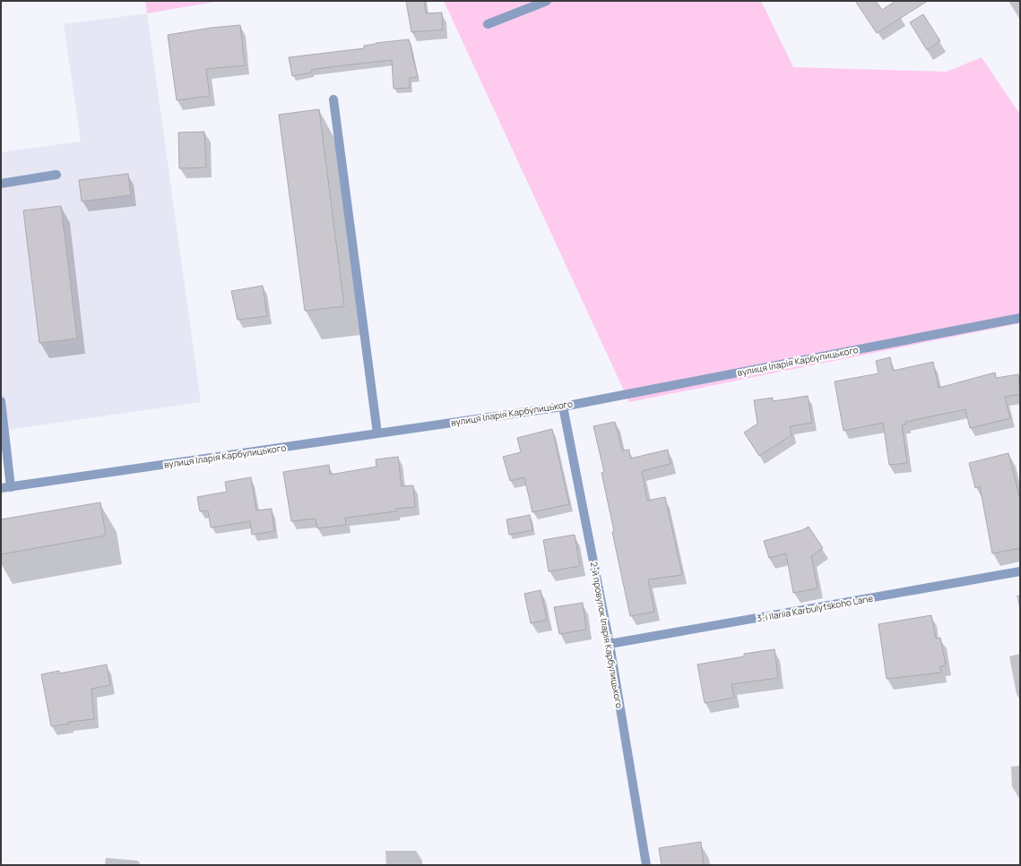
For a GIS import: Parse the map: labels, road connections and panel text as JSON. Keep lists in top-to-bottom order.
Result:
{
  "streets": {
    "street": ["вулиця Іларія Карбулицького", "3-i Ilariia Karbulytskoho Lane", "2-й провулок Іларія Карбулицького"]
  },
  "crossings": [
    ["вулиця Іларія Карбулицького", "2-й провулок Іларія Карбулицького"],
    ["3-i Ilariia Karbulytskoho Lane", "2-й провулок Іларія Карбулицького"]
  ]
}
